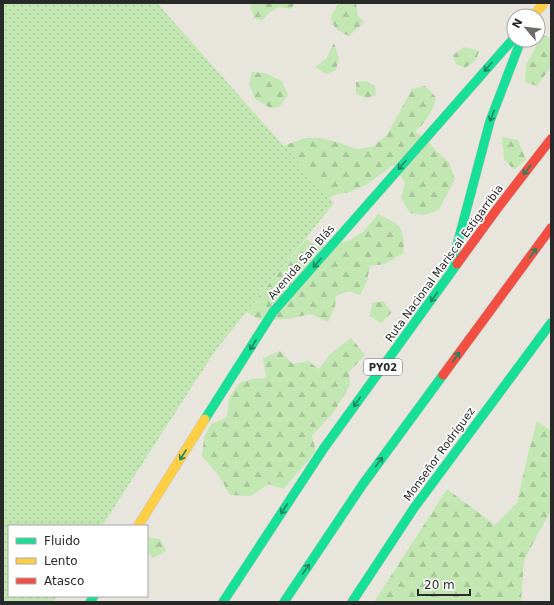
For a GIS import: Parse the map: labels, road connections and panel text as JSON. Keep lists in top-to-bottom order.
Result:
{
  "streets": {
    "main road": [
      "Avenida San Blás",
      "Ruta Nacional Mariscal Estigarribia",
      "PY02",
      "Monseñor Rodríguez"
    ]
  },
  "one_way": ["Avenida San Blás"],
  "legend": ["Fluido", "Lento", "Atasco"],
  "scale_bar": "20 m",
  "north": "top left"
}
